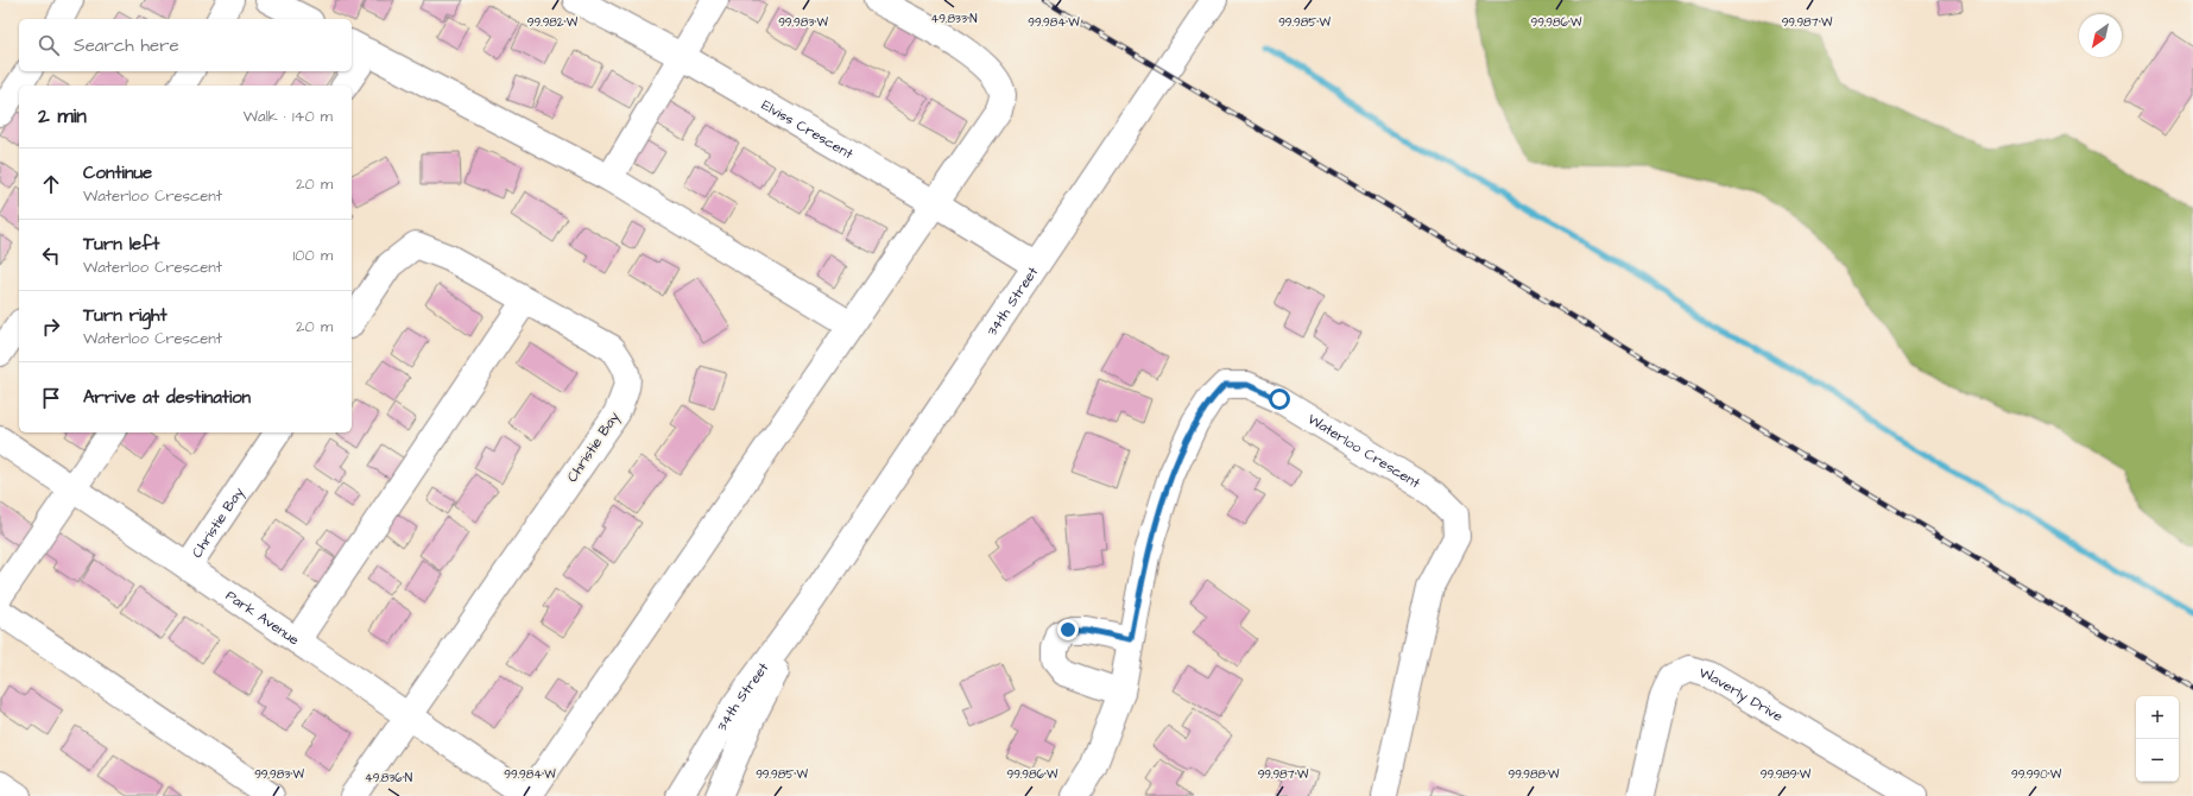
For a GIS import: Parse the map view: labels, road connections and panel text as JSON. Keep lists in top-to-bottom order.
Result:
{
  "streets": {
    "street": [
      "Elviss Crescent",
      "34th Street",
      "Christie Bay",
      "Waterloo Crescent",
      "Park Avenue",
      "Waverly Drive"
    ]
  },
  "crossings": [
    ["Elviss Crescent", "34th Street"],
    ["Christie Bay", "Park Avenue"]
  ],
  "north": "bottom left",
  "page": {
    "search": "Search here",
    "heading": ["2 min", "Walk · 140 m"],
    "list": [
      ["Continue", "Waterloo Crescent", "20 m"],
      ["Turn left", "Waterloo Crescent", "100 m"],
      ["Turn right", "Waterloo Crescent", "20 m"],
      "Arrive at destination"
    ],
    "map_buttons": ["+", "−"]
  },
  "coordinates": [
    "49.833°N",
    "99.982°W",
    "99.983°W",
    "99.984°W",
    "99.985°W",
    "99.986°W",
    "99.987°W",
    "99.988°W",
    "99.989°W",
    "99.990°W",
    "49.836°N"
  ]
}
